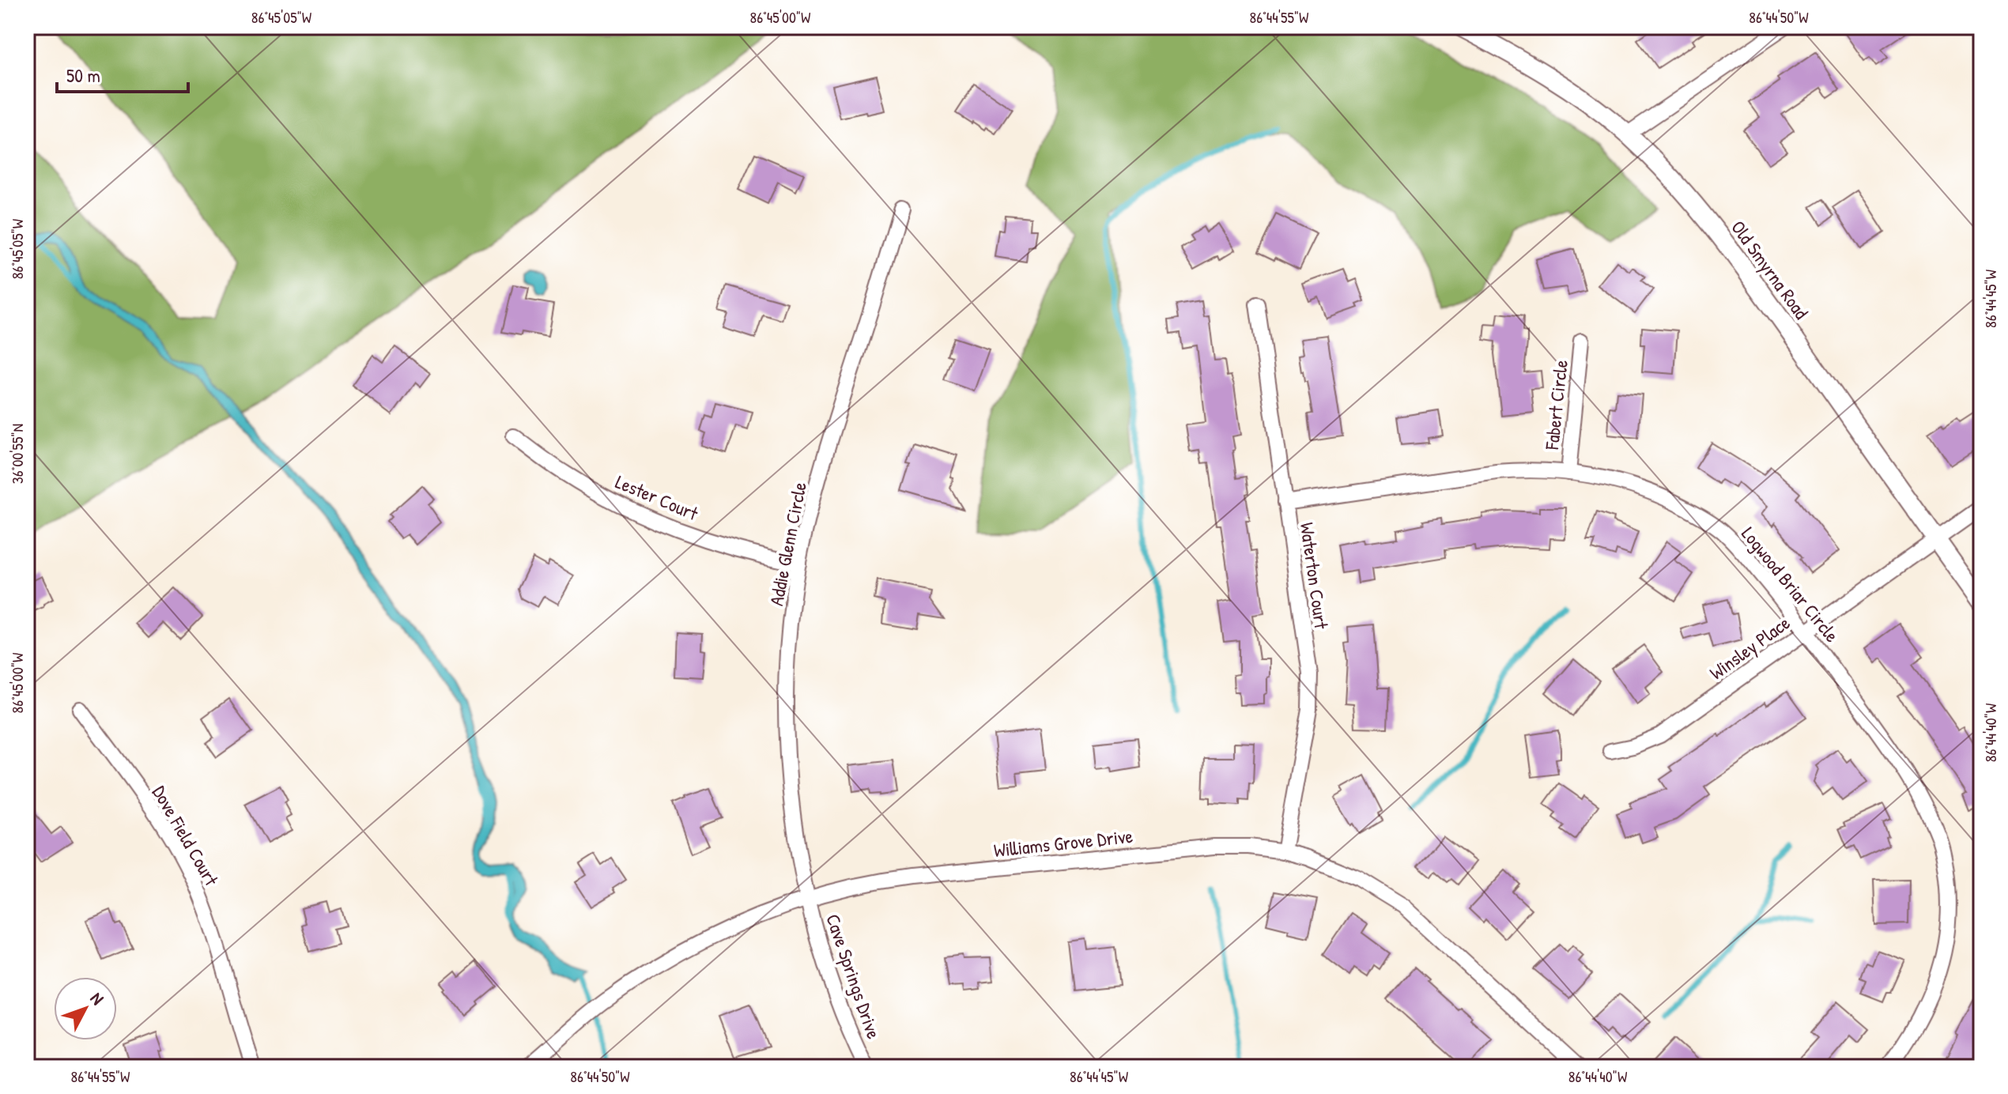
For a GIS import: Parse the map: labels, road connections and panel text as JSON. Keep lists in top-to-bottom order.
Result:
{
  "streets": {
    "street": [
      "Old Smyrna Road",
      "Fabert Circle",
      "Lester Court",
      "Addie Glenn Circle",
      "Waterton Court",
      "Logwood Briar Circle",
      "Winsley Place",
      "Dove Field Court",
      "Williams Grove Drive",
      "Cave Springs Drive"
    ]
  },
  "crossings": [
    ["Old Smyrna Road", "Winsley Place"],
    ["Fabert Circle", "Logwood Briar Circle"],
    ["Lester Court", "Addie Glenn Circle"],
    ["Addie Glenn Circle", "Williams Grove Drive"],
    ["Addie Glenn Circle", "Cave Springs Drive"],
    ["Waterton Court", "Logwood Briar Circle"],
    ["Waterton Court", "Williams Grove Drive"],
    ["Logwood Briar Circle", "Winsley Place"],
    ["Williams Grove Drive", "Cave Springs Drive"]
  ],
  "scale_bar": "50 m",
  "north": "top right",
  "coordinates": [
    "86°45'05\"W",
    "86°45'00\"W",
    "86°44'55\"W",
    "86°44'50\"W",
    "86°44'45\"W",
    "36°00'55\"N",
    "86°44'40\"W"
  ]
}
